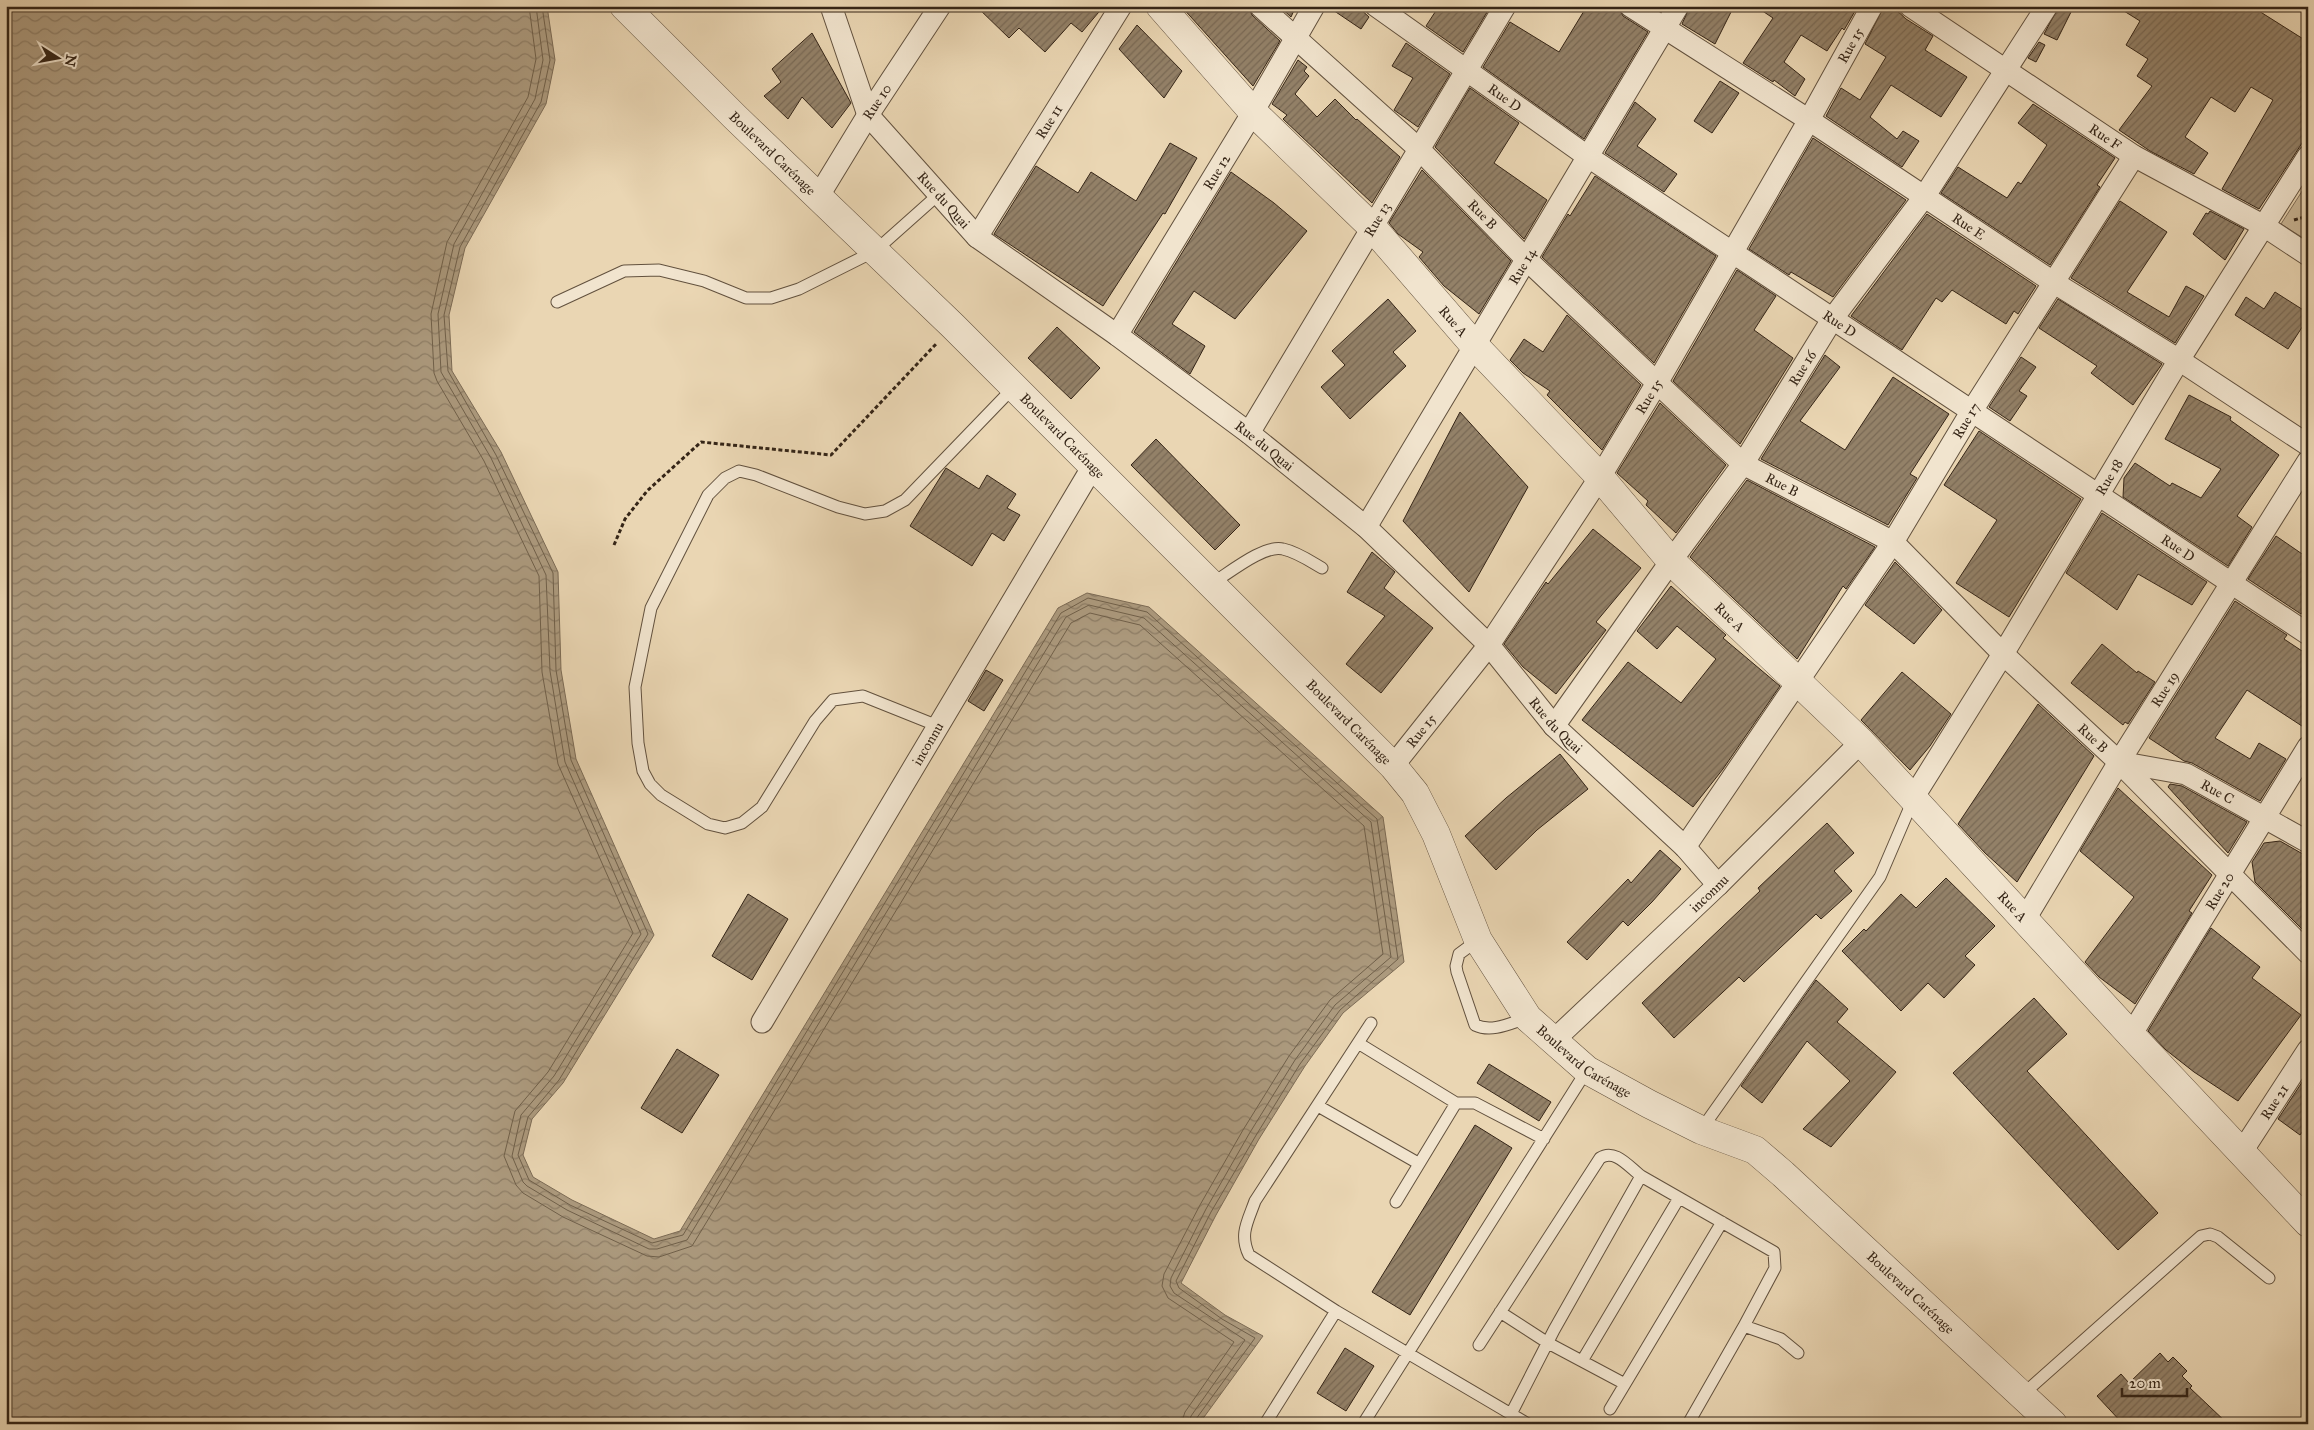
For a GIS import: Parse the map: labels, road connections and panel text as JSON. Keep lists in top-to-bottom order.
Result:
{
  "streets": {
    "street": [
      "Rue 15",
      "Rue D",
      "Rue 10",
      "Rue 11",
      "Rue F",
      "Boulevard Carénage",
      "Rue 12",
      "Rue du Quai",
      "Rue B",
      "Rue 13",
      "Rue E",
      "Rue 14",
      "Rue A",
      "Rue 16",
      "Rue 17",
      "Rue 18",
      "Rue 19",
      "inconnu",
      "Rue C",
      "Rue 20",
      "Rue 21"
    ]
  },
  "crossings": [
    ["Rue 15", "Rue D"],
    ["Rue 15", "Boulevard Carénage"],
    ["Rue 15", "Rue du Quai"],
    ["Rue 15", "Rue B"],
    ["Rue 15", "Rue E"],
    ["Rue 15", "Rue A"],
    ["Rue D", "Rue 13"],
    ["Rue D", "Rue 14"],
    ["Rue D", "Rue 16"],
    ["Rue D", "Rue 17"],
    ["Rue D", "Rue 18"],
    ["Rue D", "Rue 19"],
    ["Rue 10", "Boulevard Carénage"],
    ["Rue 10", "Rue du Quai"],
    ["Rue 11", "Rue du Quai"],
    ["Rue F", "Rue 16"],
    ["Rue F", "Rue 17"],
    ["Rue F", "Rue 18"],
    ["Boulevard Carénage", "inconnu"],
    ["Rue 12", "Rue du Quai"],
    ["Rue 12", "Rue B"],
    ["Rue 12", "Rue A"],
    ["Rue du Quai", "Rue 13"],
    ["Rue du Quai", "Rue 14"],
    ["Rue du Quai", "Rue 16"],
    ["Rue du Quai", "inconnu"],
    ["Rue B", "Rue 13"],
    ["Rue B", "Rue 14"],
    ["Rue B", "Rue 16"],
    ["Rue B", "Rue 17"],
    ["Rue B", "Rue 18"],
    ["Rue B", "Rue 19"],
    ["Rue B", "Rue C"],
    ["Rue B", "Rue 20"],
    ["Rue 13", "Rue A"],
    ["Rue E", "Rue 14"],
    ["Rue E", "Rue 16"],
    ["Rue E", "Rue 17"],
    ["Rue E", "Rue 18"],
    ["Rue 14", "Rue A"],
    ["Rue A", "Rue 16"],
    ["Rue A", "Rue 17"],
    ["Rue A", "Rue 18"],
    ["Rue A", "Rue 19"],
    ["Rue A", "inconnu"],
    ["Rue A", "Rue 20"],
    ["Rue A", "Rue 21"],
    ["Rue 19", "Rue C"],
    ["Rue C", "Rue 20"]
  ],
  "scale_bar": "20 m",
  "north": "right"
}
